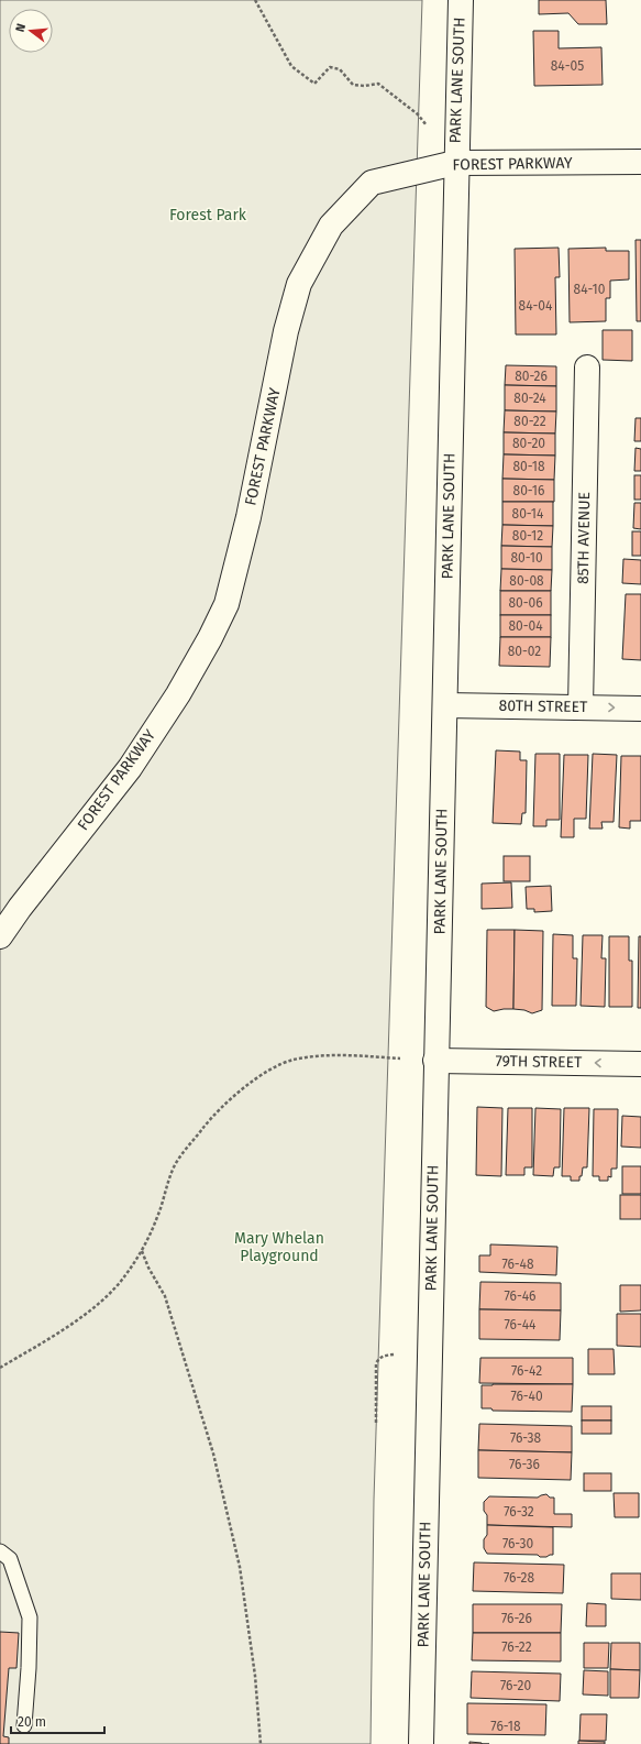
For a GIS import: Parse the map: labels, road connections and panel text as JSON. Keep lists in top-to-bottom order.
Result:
{
  "streets": {
    "street": [
      "PARK LANE SOUTH",
      "FOREST PARKWAY",
      "85TH AVENUE",
      "80TH STREET",
      "79TH STREET"
    ]
  },
  "crossings": [
    ["PARK LANE SOUTH", "FOREST PARKWAY"],
    ["PARK LANE SOUTH", "80TH STREET"],
    ["PARK LANE SOUTH", "79TH STREET"],
    ["85TH AVENUE", "80TH STREET"]
  ],
  "one_way": ["79TH STREET"],
  "parks": ["Forest Park", "Mary Whelan Playground"],
  "house_numbers": [
    "84-05",
    "84-10",
    "84-04",
    "80-26",
    "80-24",
    "80-22",
    "80-20",
    "80-18",
    "80-16",
    "80-14",
    "80-12",
    "80-10",
    "80-08",
    "80-06",
    "80-04",
    "80-02",
    "76-48",
    "76-46",
    "76-44",
    "76-42",
    "76-40",
    "76-38",
    "76-36",
    "76-32",
    "76-30",
    "76-28",
    "76-26",
    "76-22",
    "76-20",
    "76-18"
  ],
  "scale_bar": "20 m",
  "north": "left"
}
